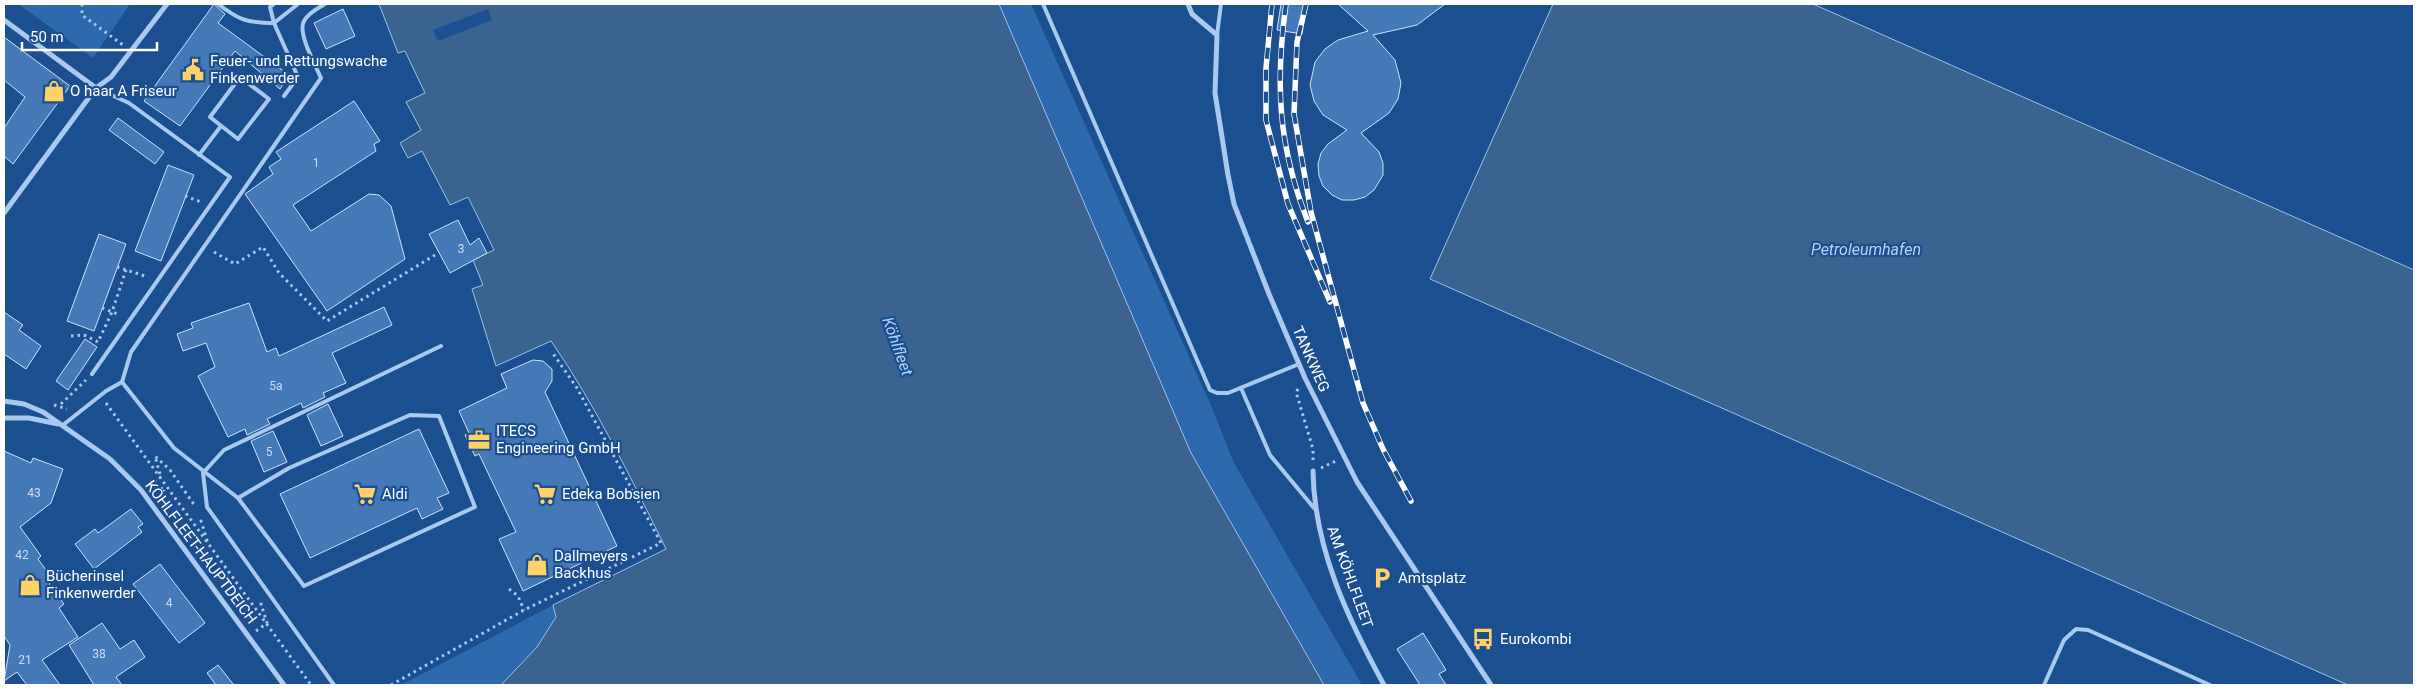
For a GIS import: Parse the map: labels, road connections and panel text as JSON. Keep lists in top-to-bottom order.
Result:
{
  "streets": {
    "street": ["TANKWEG", "KÖHLFLEET-HAUPTDEICH", "AM KÖHLFLEET"]
  },
  "water": ["Petroleumhafen", "Köhlfleet"],
  "places": {
    "public building": ["Feuer- und Rettungswache Finkenwerder"],
    "shop": ["O haar A Friseur", "Dallmeyers Backhus", "Bücherinsel Finkenwerder"],
    "office": ["ITECS Engineering GmbH"],
    "supermarket": ["Aldi", "Edeka Bobsien"],
    "parking": ["Amtsplatz"],
    "bus stop": ["Eurokombi"]
  },
  "house_numbers": [
    "1",
    "3",
    "5a",
    "5",
    "43",
    "42",
    "4",
    "38",
    "21"
  ],
  "scale_bar": "50 m"
}
